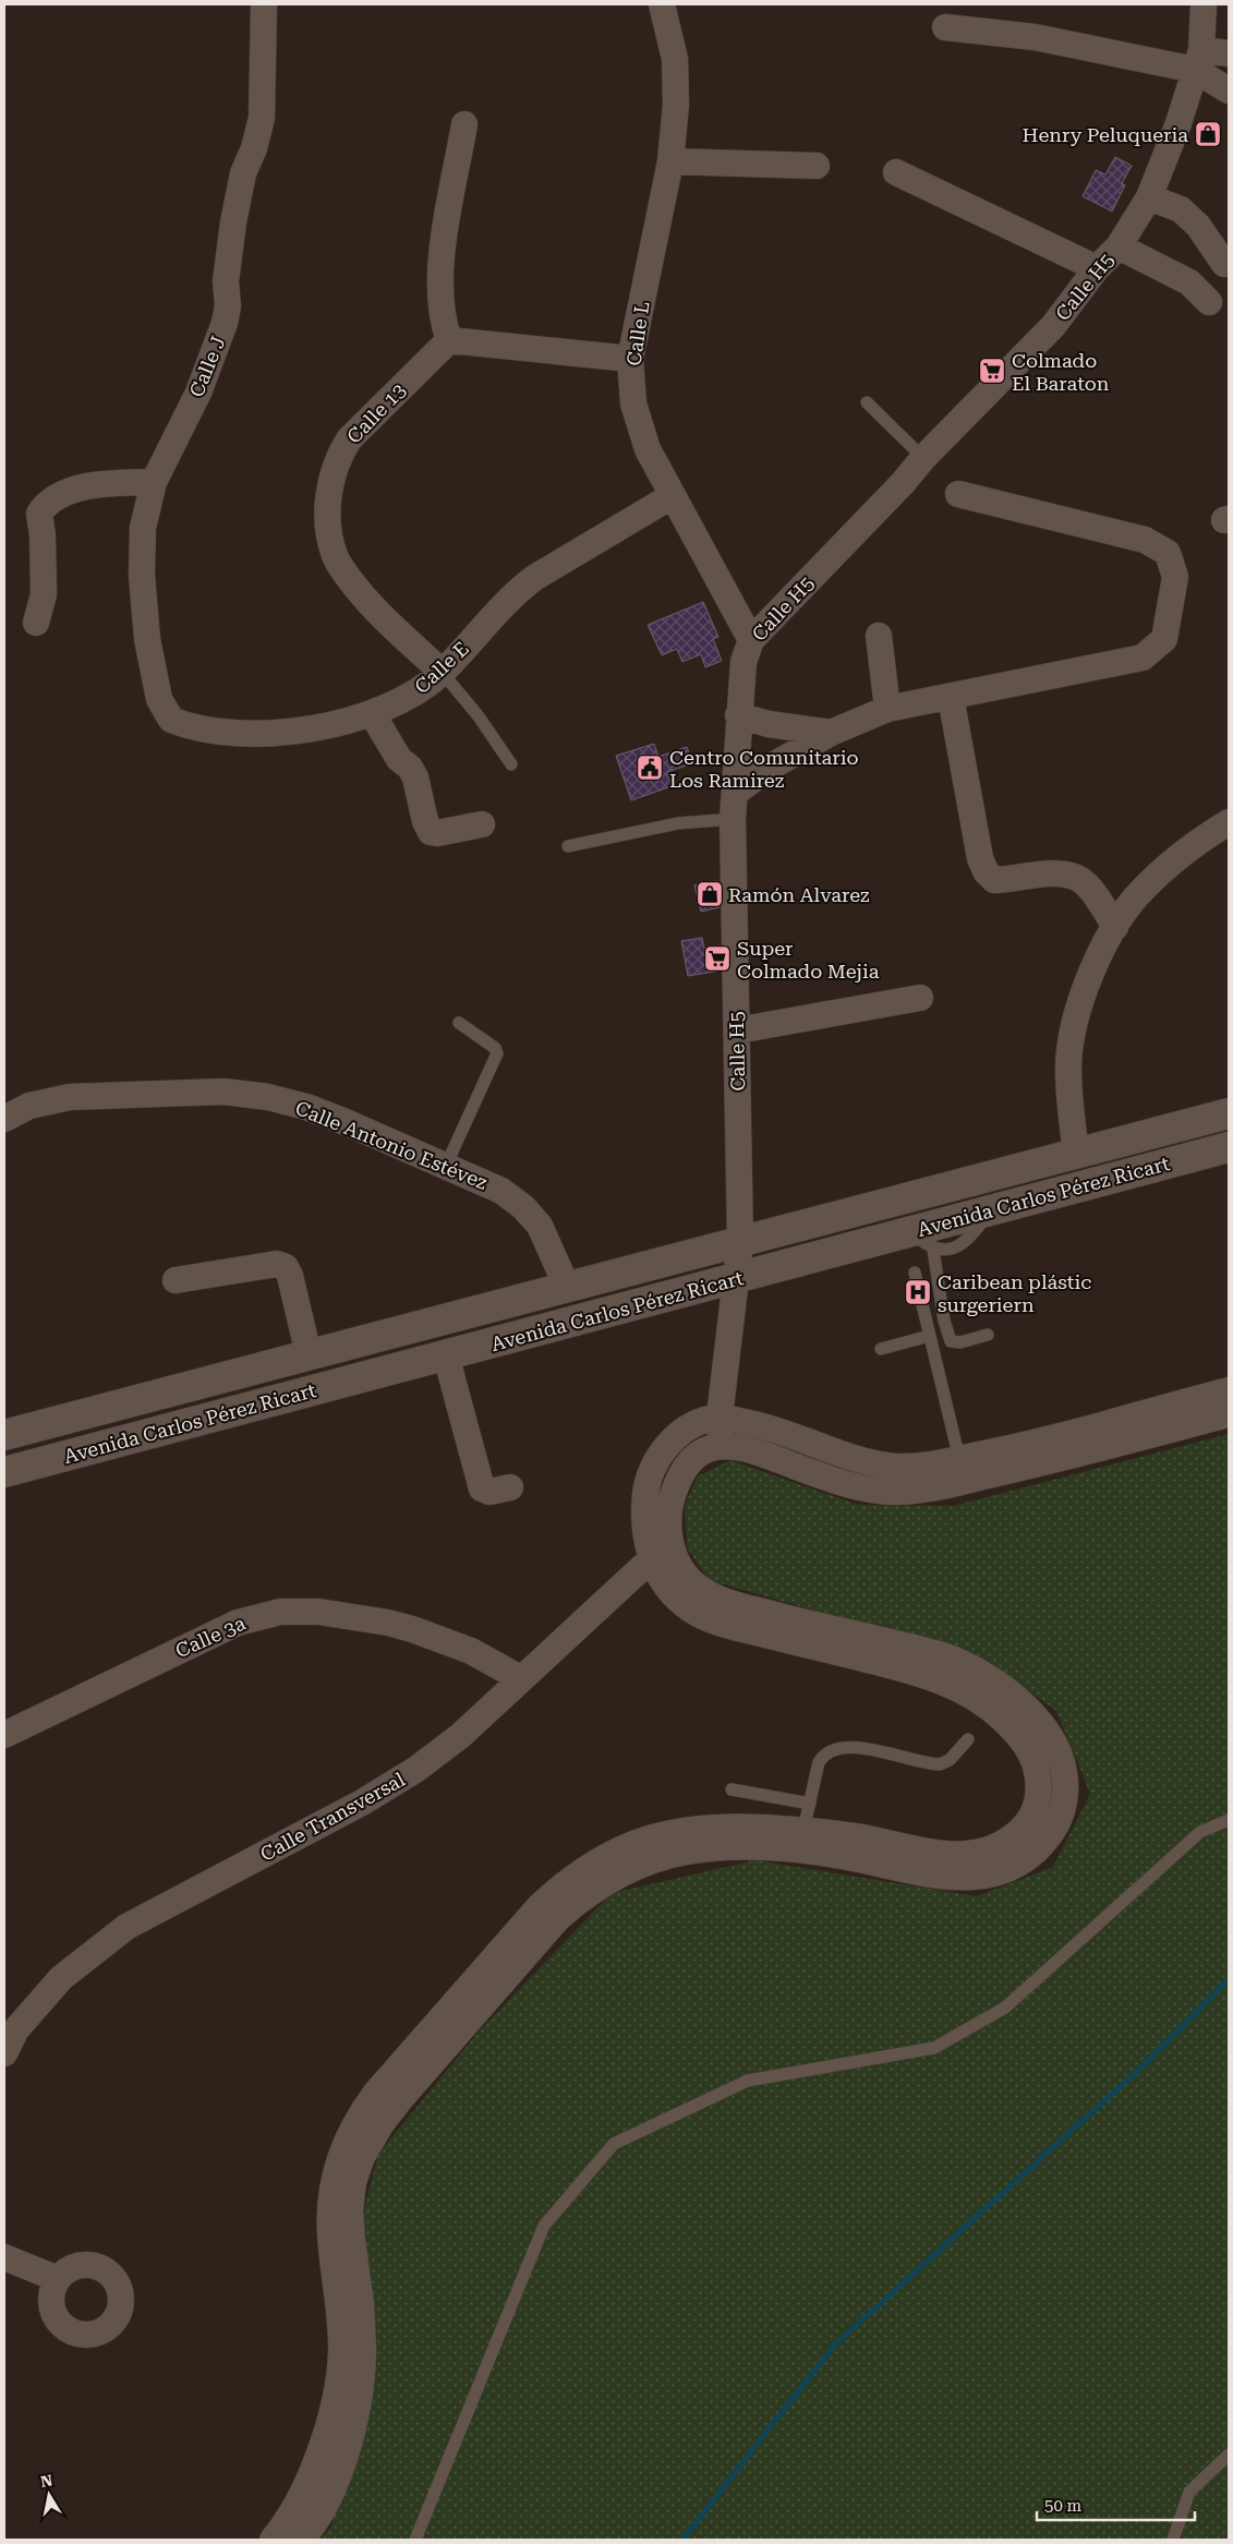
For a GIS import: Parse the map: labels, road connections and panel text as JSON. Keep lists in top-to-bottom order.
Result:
{
  "streets": {
    "main road": ["Avenida Carlos Pérez Ricart"],
    "street": [
      "Calle H5",
      "Calle L",
      "Calle J",
      "Calle 13",
      "Calle E",
      "Calle Antonio Estévez",
      "Calle 3a",
      "Calle Transversal"
    ]
  },
  "crossings": [
    ["Calle H5", "Calle L"],
    ["Calle H5", "Avenida Carlos Pérez Ricart"],
    ["Calle L", "Calle E"],
    ["Calle J", "Calle E"],
    ["Calle 13", "Calle E"],
    ["Calle Antonio Estévez", "Avenida Carlos Pérez Ricart"],
    ["Calle 3a", "Calle Transversal"]
  ],
  "places": {
    "shop": ["Henry Peluqueria", "Ramón Alvarez"],
    "supermarket": ["Colmado El Baraton", "Super Colmado Mejia"],
    "public building": ["Centro Comunitario Los Ramirez"],
    "hospital": ["Caribean plástic surgeriern"]
  },
  "scale_bar": "50 m",
  "north": "top"
}
